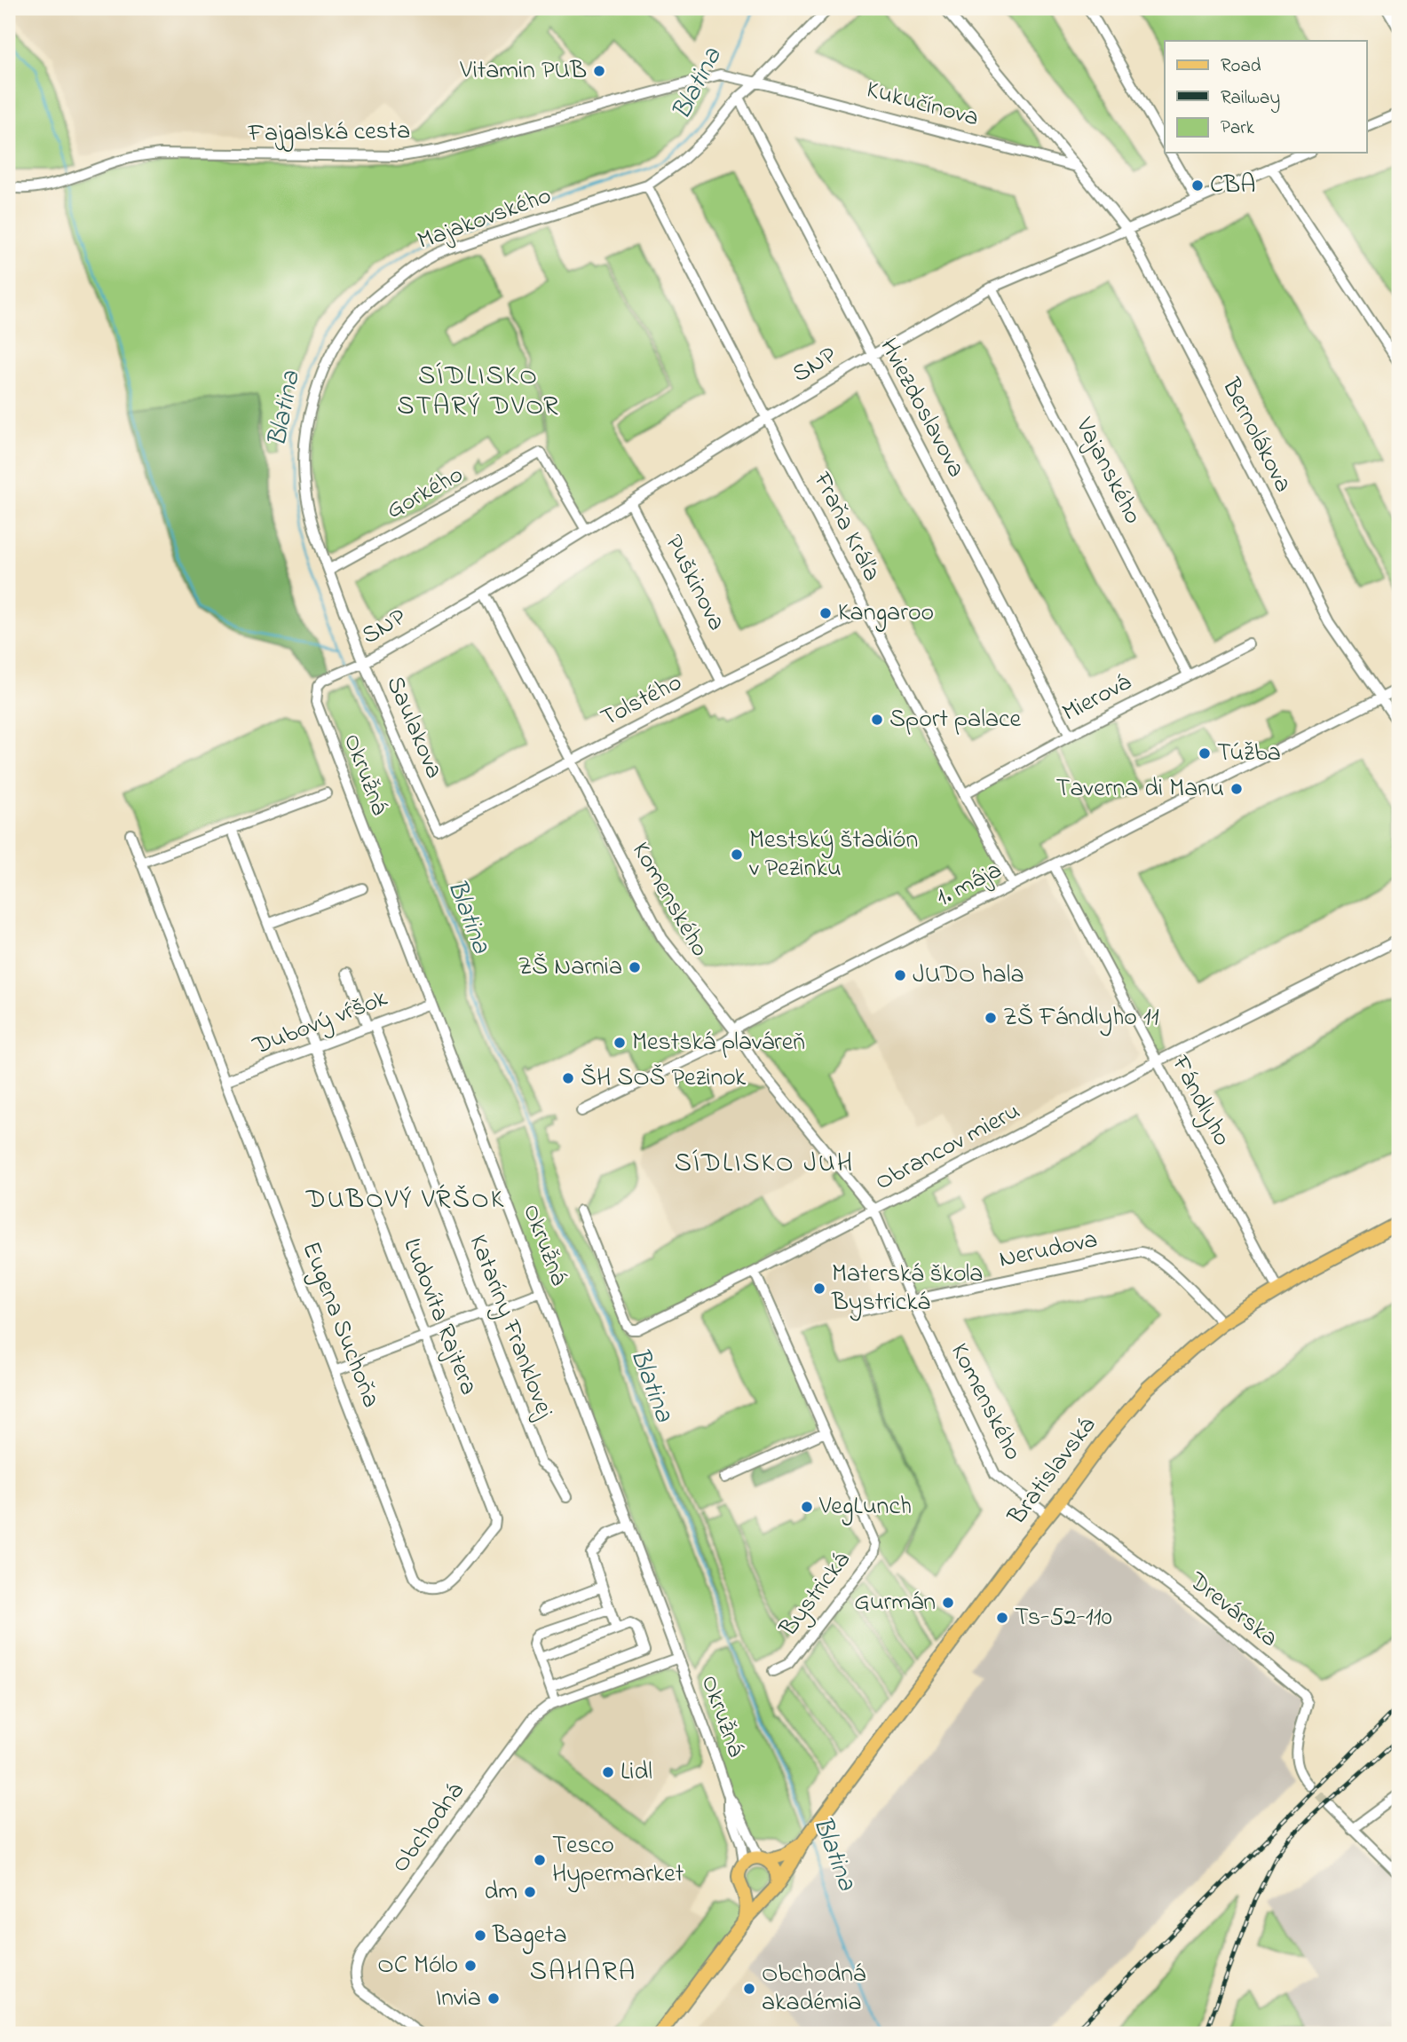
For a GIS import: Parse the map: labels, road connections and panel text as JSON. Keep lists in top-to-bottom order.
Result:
{
  "streets": {
    "main road": ["Bratislavská"],
    "street": [
      "Kukučínova",
      "Fajgalská cesta",
      "Majakovského",
      "SNP",
      "Hviezdoslavova",
      "Bernolákova",
      "Vajanského",
      "Gorkého",
      "Fraňa Kráľa",
      "Puškinova",
      "Mierová",
      "Tolstého",
      "Saulakova",
      "Okružná",
      "1. mája",
      "Komenského",
      "Dubový vŕšok",
      "Fándlyho",
      "Obrancov mieru",
      "Nerudova",
      "Ľudovíta Rajtera",
      "Eugena Suchoňa",
      "Kataríny Franklovej",
      "Bystrická",
      "Drevárska",
      "Obchodná"
    ]
  },
  "crossings": [
    ["Kukučínova", "Fajgalská cesta"],
    ["Kukučínova", "Majakovského"],
    ["Kukučínova", "Bernolákova"],
    ["Fajgalská cesta", "Majakovského"],
    ["Majakovského", "Hviezdoslavova"],
    ["Majakovského", "Gorkého"],
    ["Majakovského", "Fraňa Kráľa"],
    ["Majakovského", "Saulakova"],
    ["SNP", "Hviezdoslavova"],
    ["SNP", "Bernolákova"],
    ["SNP", "Vajanského"],
    ["SNP", "Gorkého"],
    ["SNP", "Fraňa Kráľa"],
    ["SNP", "Puškinova"],
    ["SNP", "Saulakova"],
    ["SNP", "Okružná"],
    ["SNP", "Komenského"],
    ["Hviezdoslavova", "Mierová"],
    ["Bernolákova", "1. mája"],
    ["Vajanského", "Mierová"],
    ["Gorkého", "Saulakova"],
    ["Fraňa Kráľa", "Mierová"],
    ["Fraňa Kráľa", "Tolstého"],
    ["Fraňa Kráľa", "1. mája"],
    ["Puškinova", "Tolstého"],
    ["Tolstého", "Saulakova"],
    ["Tolstého", "Komenského"],
    ["Saulakova", "Okružná"],
    ["Okružná", "Dubový vŕšok"],
    ["Okružná", "Bratislavská"],
    ["Okružná", "Obchodná"],
    ["1. mája", "Komenského"],
    ["1. mája", "Fándlyho"],
    ["Komenského", "Obrancov mieru"],
    ["Komenského", "Nerudova"],
    ["Komenského", "Bratislavská"],
    ["Dubový vŕšok", "Ľudovíta Rajtera"],
    ["Dubový vŕšok", "Eugena Suchoňa"],
    ["Dubový vŕšok", "Kataríny Franklovej"],
    ["Fándlyho", "Obrancov mieru"],
    ["Fándlyho", "Bratislavská"],
    ["Obrancov mieru", "Bystrická"],
    ["Nerudova", "Bratislavská"],
    ["Ľudovíta Rajtera", "Eugena Suchoňa"],
    ["Bratislavská", "Drevárska"]
  ],
  "districts": [
    "SÍDLISKO STARÝ DVOR",
    "SÍDLISKO JUH",
    "DUBOVÝ VŔŠOK",
    "SAHARA"
  ],
  "water": ["Blatina"],
  "places": [
    "Vitamin PUB",
    "CBA",
    "Kangaroo",
    "Sport palace",
    "Túžba",
    "Taverna di Manu",
    "Mestský štadión v Pezinku",
    "ZŠ Narnia",
    "JUDO hala",
    "ZŠ Fándlyho 11",
    "Mestská plaváreň",
    "ŠH SOŠ Pezinok",
    "Materská škola Bystrická",
    "VegLunch",
    "Gurmán",
    "Ts-52-110",
    "Lidl",
    "Tesco Hypermarket",
    "dm",
    "Bageta",
    "OC Mólo",
    "Obchodná akadémia",
    "Invia"
  ],
  "legend": ["Road", "Railway", "Park"]
}
